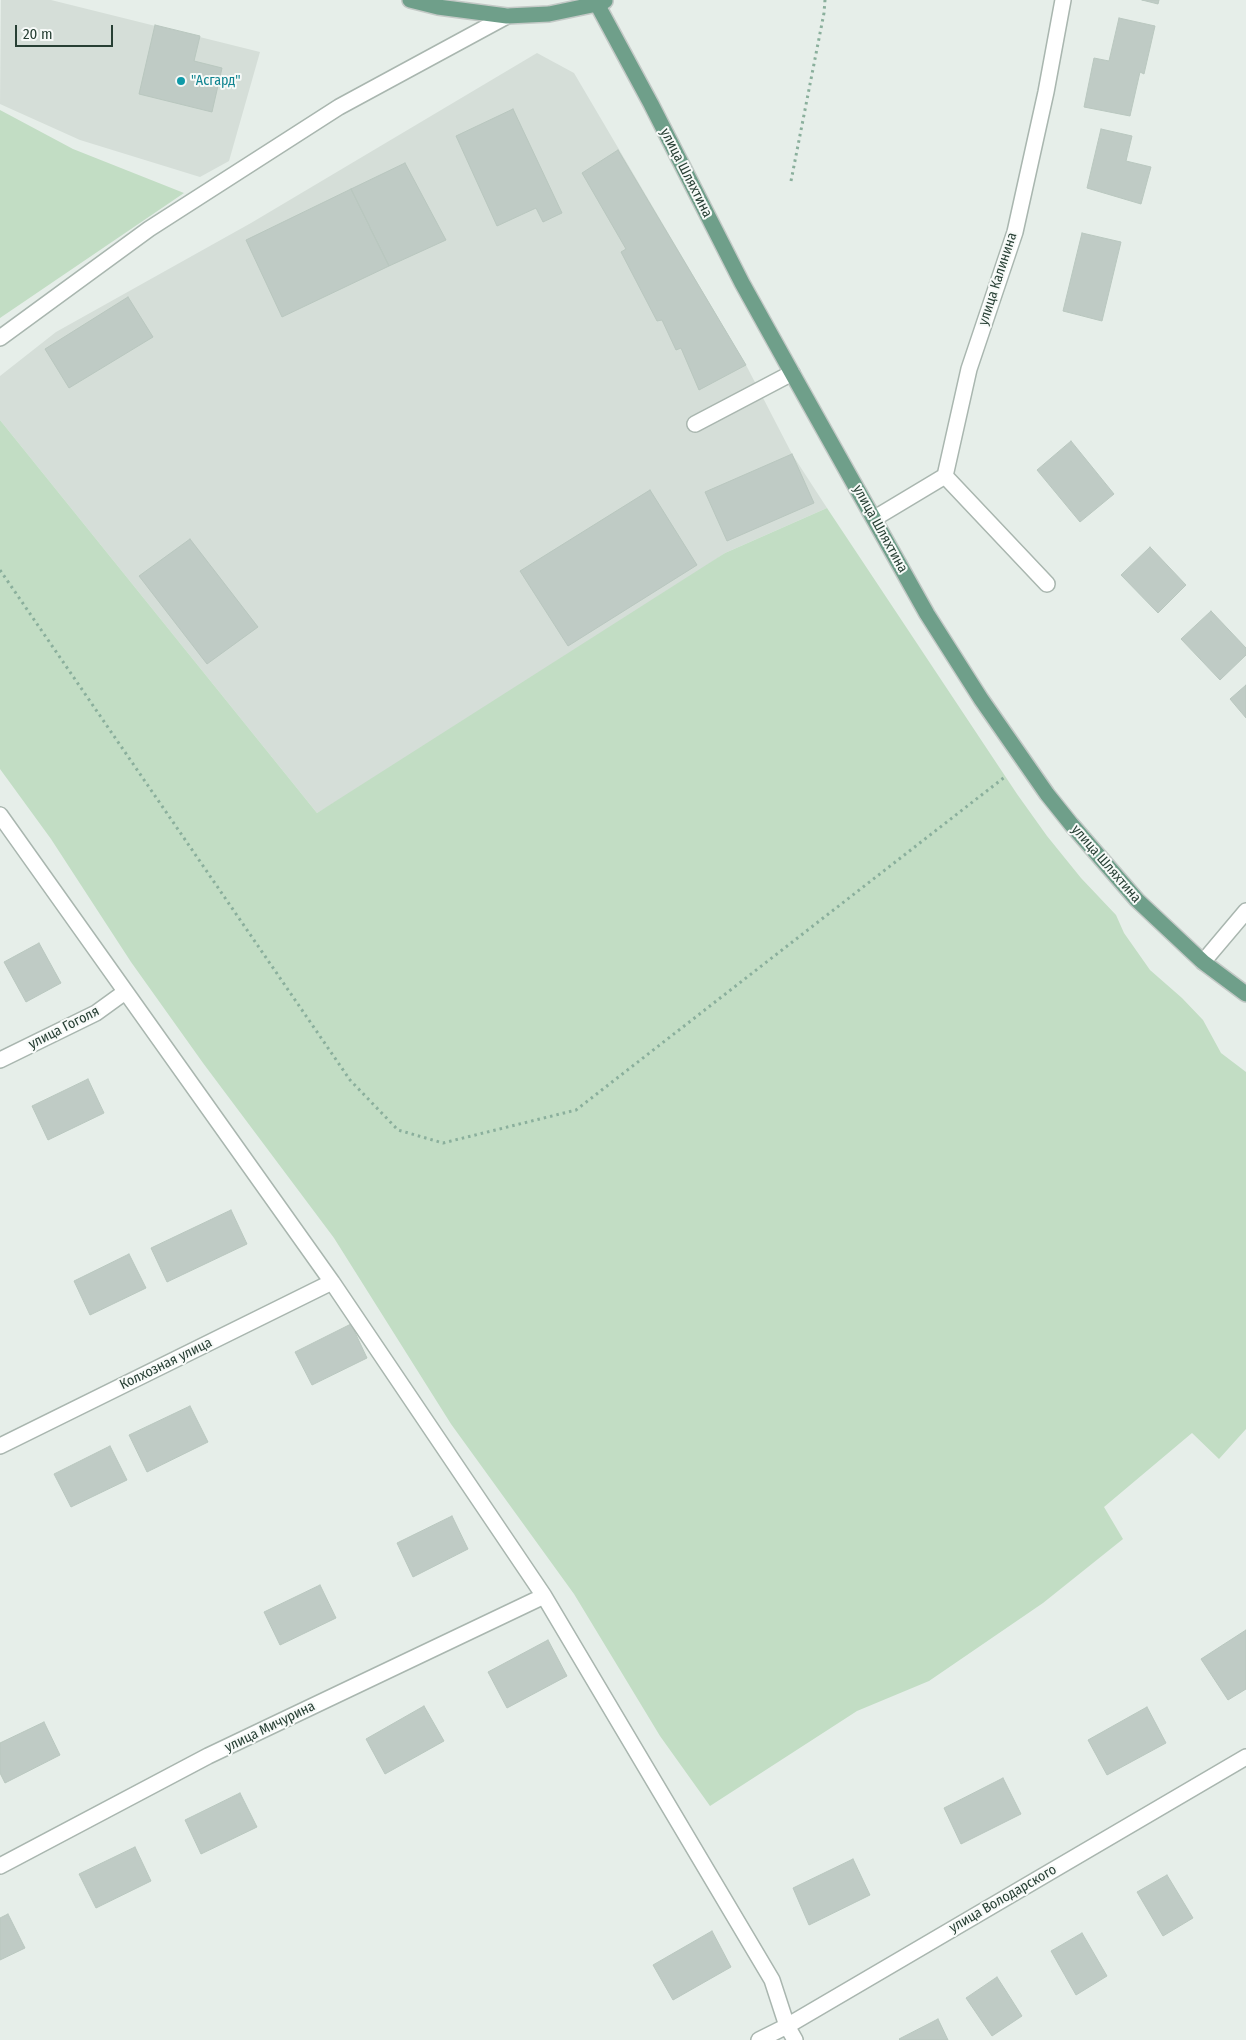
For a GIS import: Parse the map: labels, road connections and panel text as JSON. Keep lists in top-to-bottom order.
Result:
{
  "streets": {
    "main road": ["улица Шляхтина"],
    "street": [
      "улица Калинина",
      "улица Гоголя",
      "Колхозная улица",
      "улица Мичурина",
      "улица Володарского"
    ]
  },
  "places": ["\"Асгард\""],
  "scale_bar": "20 m"
}
